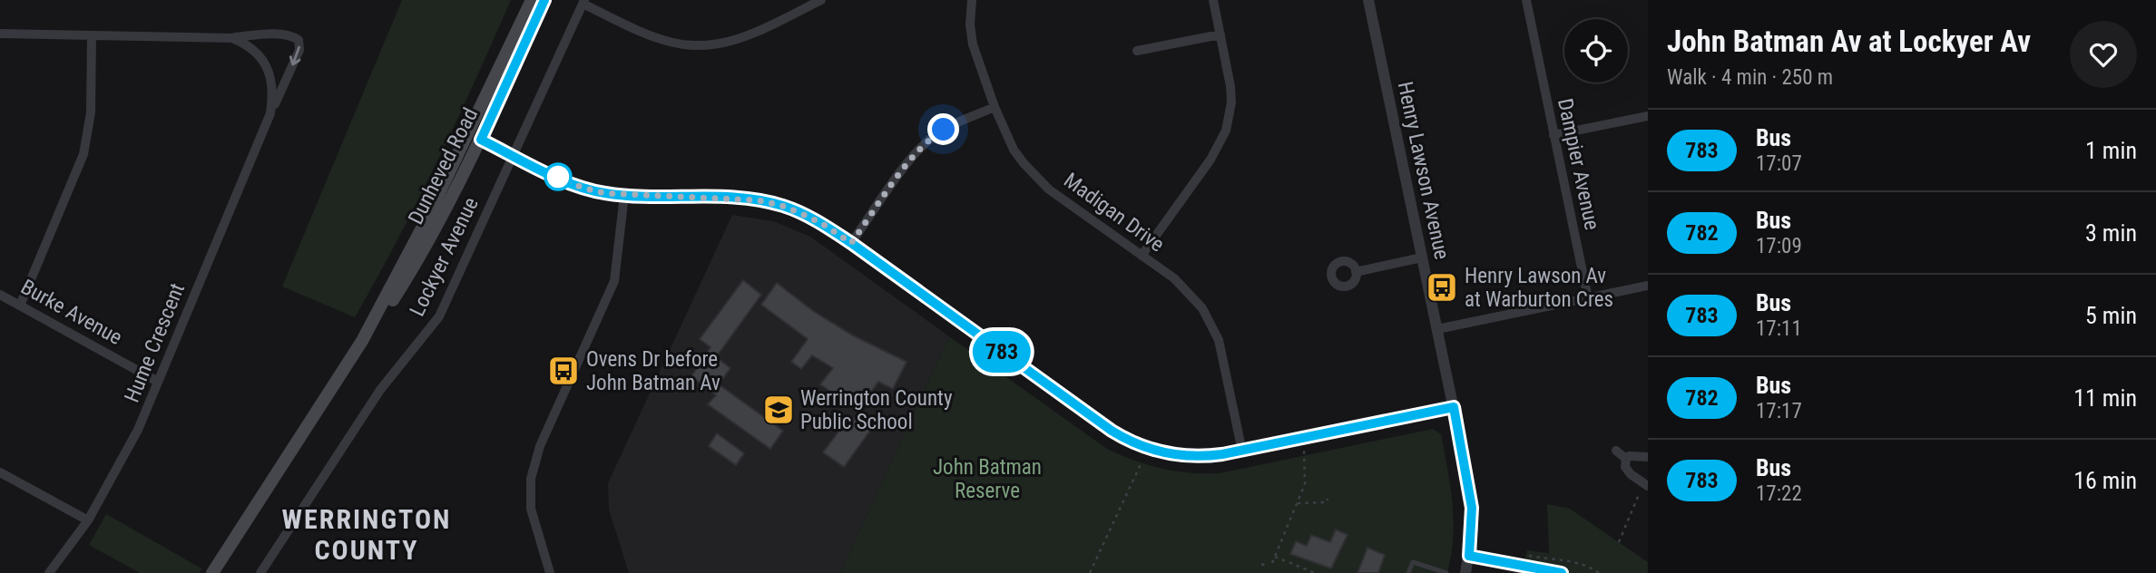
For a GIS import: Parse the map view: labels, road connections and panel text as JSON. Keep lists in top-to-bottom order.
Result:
{
  "streets": {
    "main road": ["Dunheved Road"],
    "street": [
      "Dampier Avenue",
      "Henry Lawson Avenue",
      "Madigan Drive",
      "Lockyer Avenue",
      "Burke Avenue",
      "Hume Crescent"
    ]
  },
  "crossings": [
    ["Burke Avenue", "Hume Crescent"]
  ],
  "districts": ["WERRINGTON COUNTY"],
  "parks": ["John Batman Reserve"],
  "places": {
    "bus stop": ["Henry Lawson Av at Warburton Cres", "Ovens Dr before John Batman Av"],
    "school or university": ["Werrington County Public School"]
  },
  "lines": ["bus line 783"],
  "page": {
    "on_map": "783",
    "heading": ["John Batman Av at Lockyer Av", "Walk · 4 min · 250 m"],
    "list": [
      {
        "mark": "783",
        "name": "Bus",
        "note": "17:07",
        "value": "1 min"
      },
      {
        "mark": "782",
        "name": "Bus",
        "note": "17:09",
        "value": "3 min"
      },
      {
        "mark": "783",
        "name": "Bus",
        "note": "17:11",
        "value": "5 min"
      },
      {
        "mark": "782",
        "name": "Bus",
        "note": "17:17",
        "value": "11 min"
      },
      {
        "mark": "783",
        "name": "Bus",
        "note": "17:22",
        "value": "16 min"
      }
    ]
  }
}
